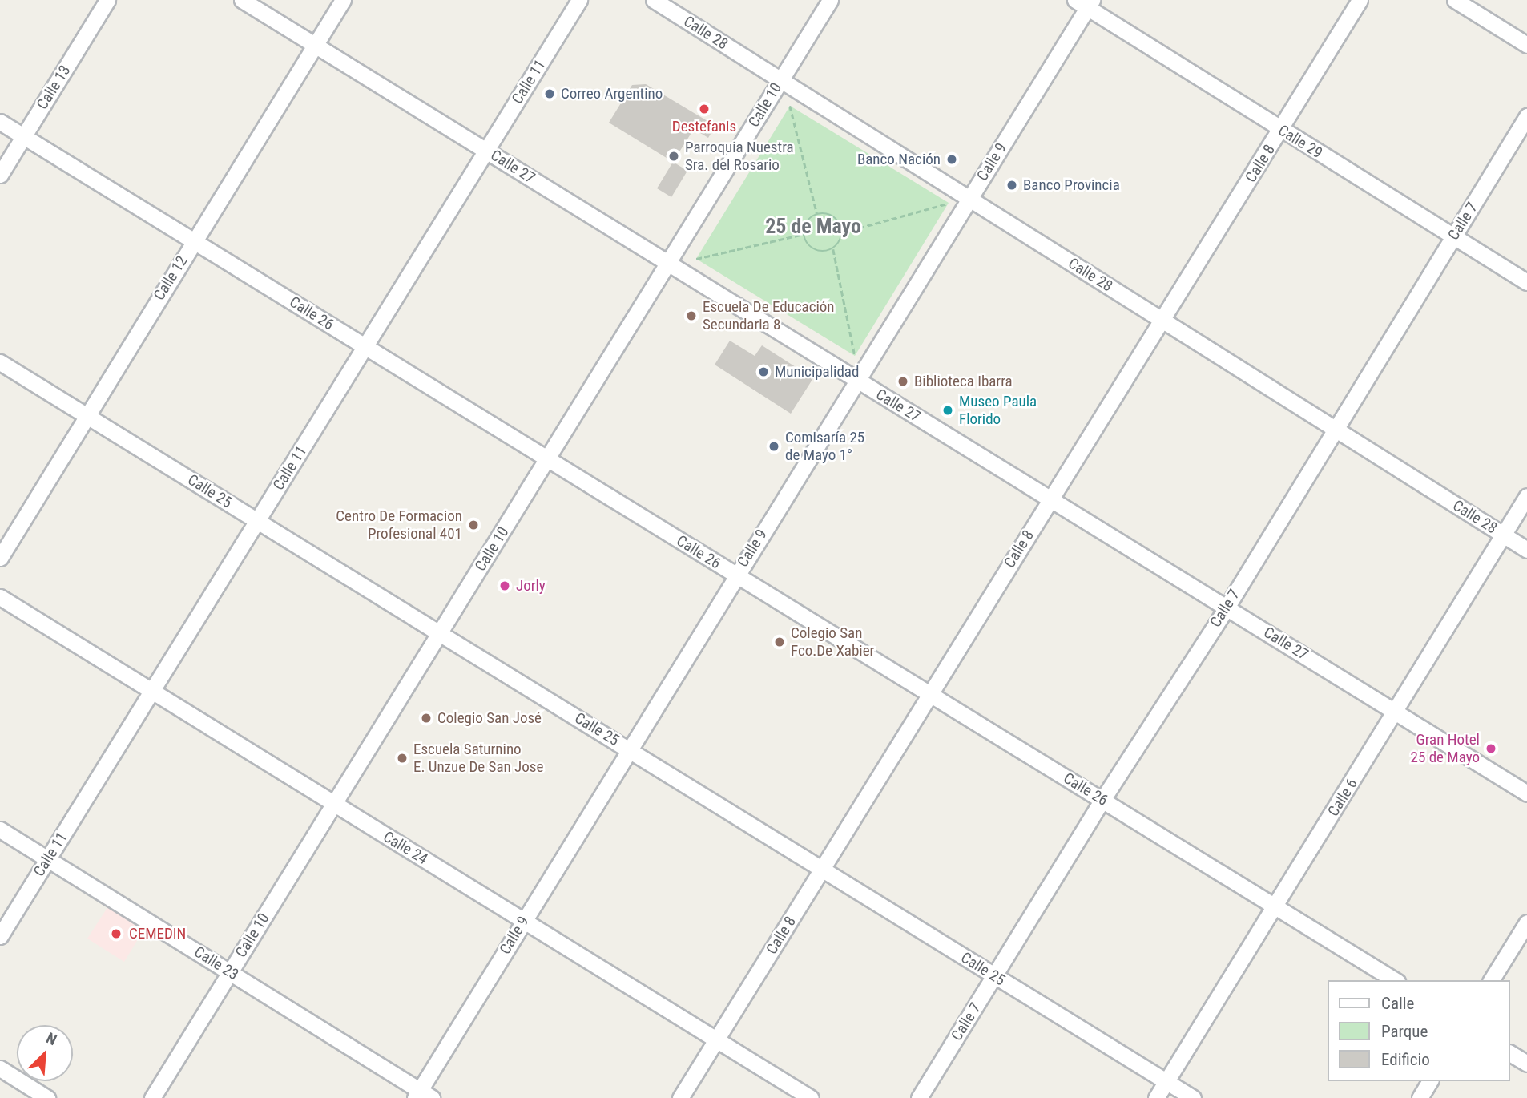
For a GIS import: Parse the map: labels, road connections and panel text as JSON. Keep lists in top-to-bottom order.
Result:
{
  "streets": {
    "street": [
      "Calle 28",
      "Calle 11",
      "Calle 13",
      "Calle 10",
      "Calle 29",
      "Calle 9",
      "Calle 8",
      "Calle 27",
      "Calle 7",
      "Calle 12",
      "Calle 26",
      "Calle 25",
      "Calle 6",
      "Calle 24",
      "Calle 23"
    ]
  },
  "crossings": [
    ["Calle 28", "Calle 10"],
    ["Calle 28", "Calle 9"],
    ["Calle 28", "Calle 8"],
    ["Calle 28", "Calle 7"],
    ["Calle 28", "Calle 6"],
    ["Calle 11", "Calle 27"],
    ["Calle 11", "Calle 26"],
    ["Calle 11", "Calle 25"],
    ["Calle 11", "Calle 24"],
    ["Calle 11", "Calle 23"],
    ["Calle 13", "Calle 26"],
    ["Calle 10", "Calle 27"],
    ["Calle 10", "Calle 26"],
    ["Calle 10", "Calle 25"],
    ["Calle 10", "Calle 24"],
    ["Calle 10", "Calle 23"],
    ["Calle 29", "Calle 9"],
    ["Calle 29", "Calle 8"],
    ["Calle 29", "Calle 7"],
    ["Calle 9", "Calle 27"],
    ["Calle 9", "Calle 26"],
    ["Calle 9", "Calle 25"],
    ["Calle 9", "Calle 24"],
    ["Calle 9", "Calle 23"],
    ["Calle 8", "Calle 27"],
    ["Calle 8", "Calle 26"],
    ["Calle 8", "Calle 25"],
    ["Calle 8", "Calle 24"],
    ["Calle 27", "Calle 7"],
    ["Calle 27", "Calle 12"],
    ["Calle 27", "Calle 6"],
    ["Calle 7", "Calle 26"],
    ["Calle 7", "Calle 25"],
    ["Calle 12", "Calle 26"],
    ["Calle 12", "Calle 25"],
    ["Calle 26", "Calle 6"],
    ["Calle 25", "Calle 6"]
  ],
  "districts": ["25 de Mayo"],
  "places": [
    "Correo Argentino",
    "Destefanis",
    "Parroquia Nuestra Sra. del Rosario",
    "Banco Nación",
    "Banco Provincia",
    "Escuela De Educación Secundaria 8",
    "Municipalidad",
    "Biblioteca Ibarra",
    "Museo Paula Florido",
    "Comisaría 25 de Mayo 1°",
    "Centro De Formacion Profesional 401",
    "Jorly",
    "Colegio San Fco.De Xabier",
    "Colegio San José",
    "Gran Hotel 25 de Mayo",
    "Escuela Saturnino E. Unzue De San Jose",
    "CEMEDIN"
  ],
  "legend": ["Calle", "Parque", "Edificio"],
  "north": "top right"
}
